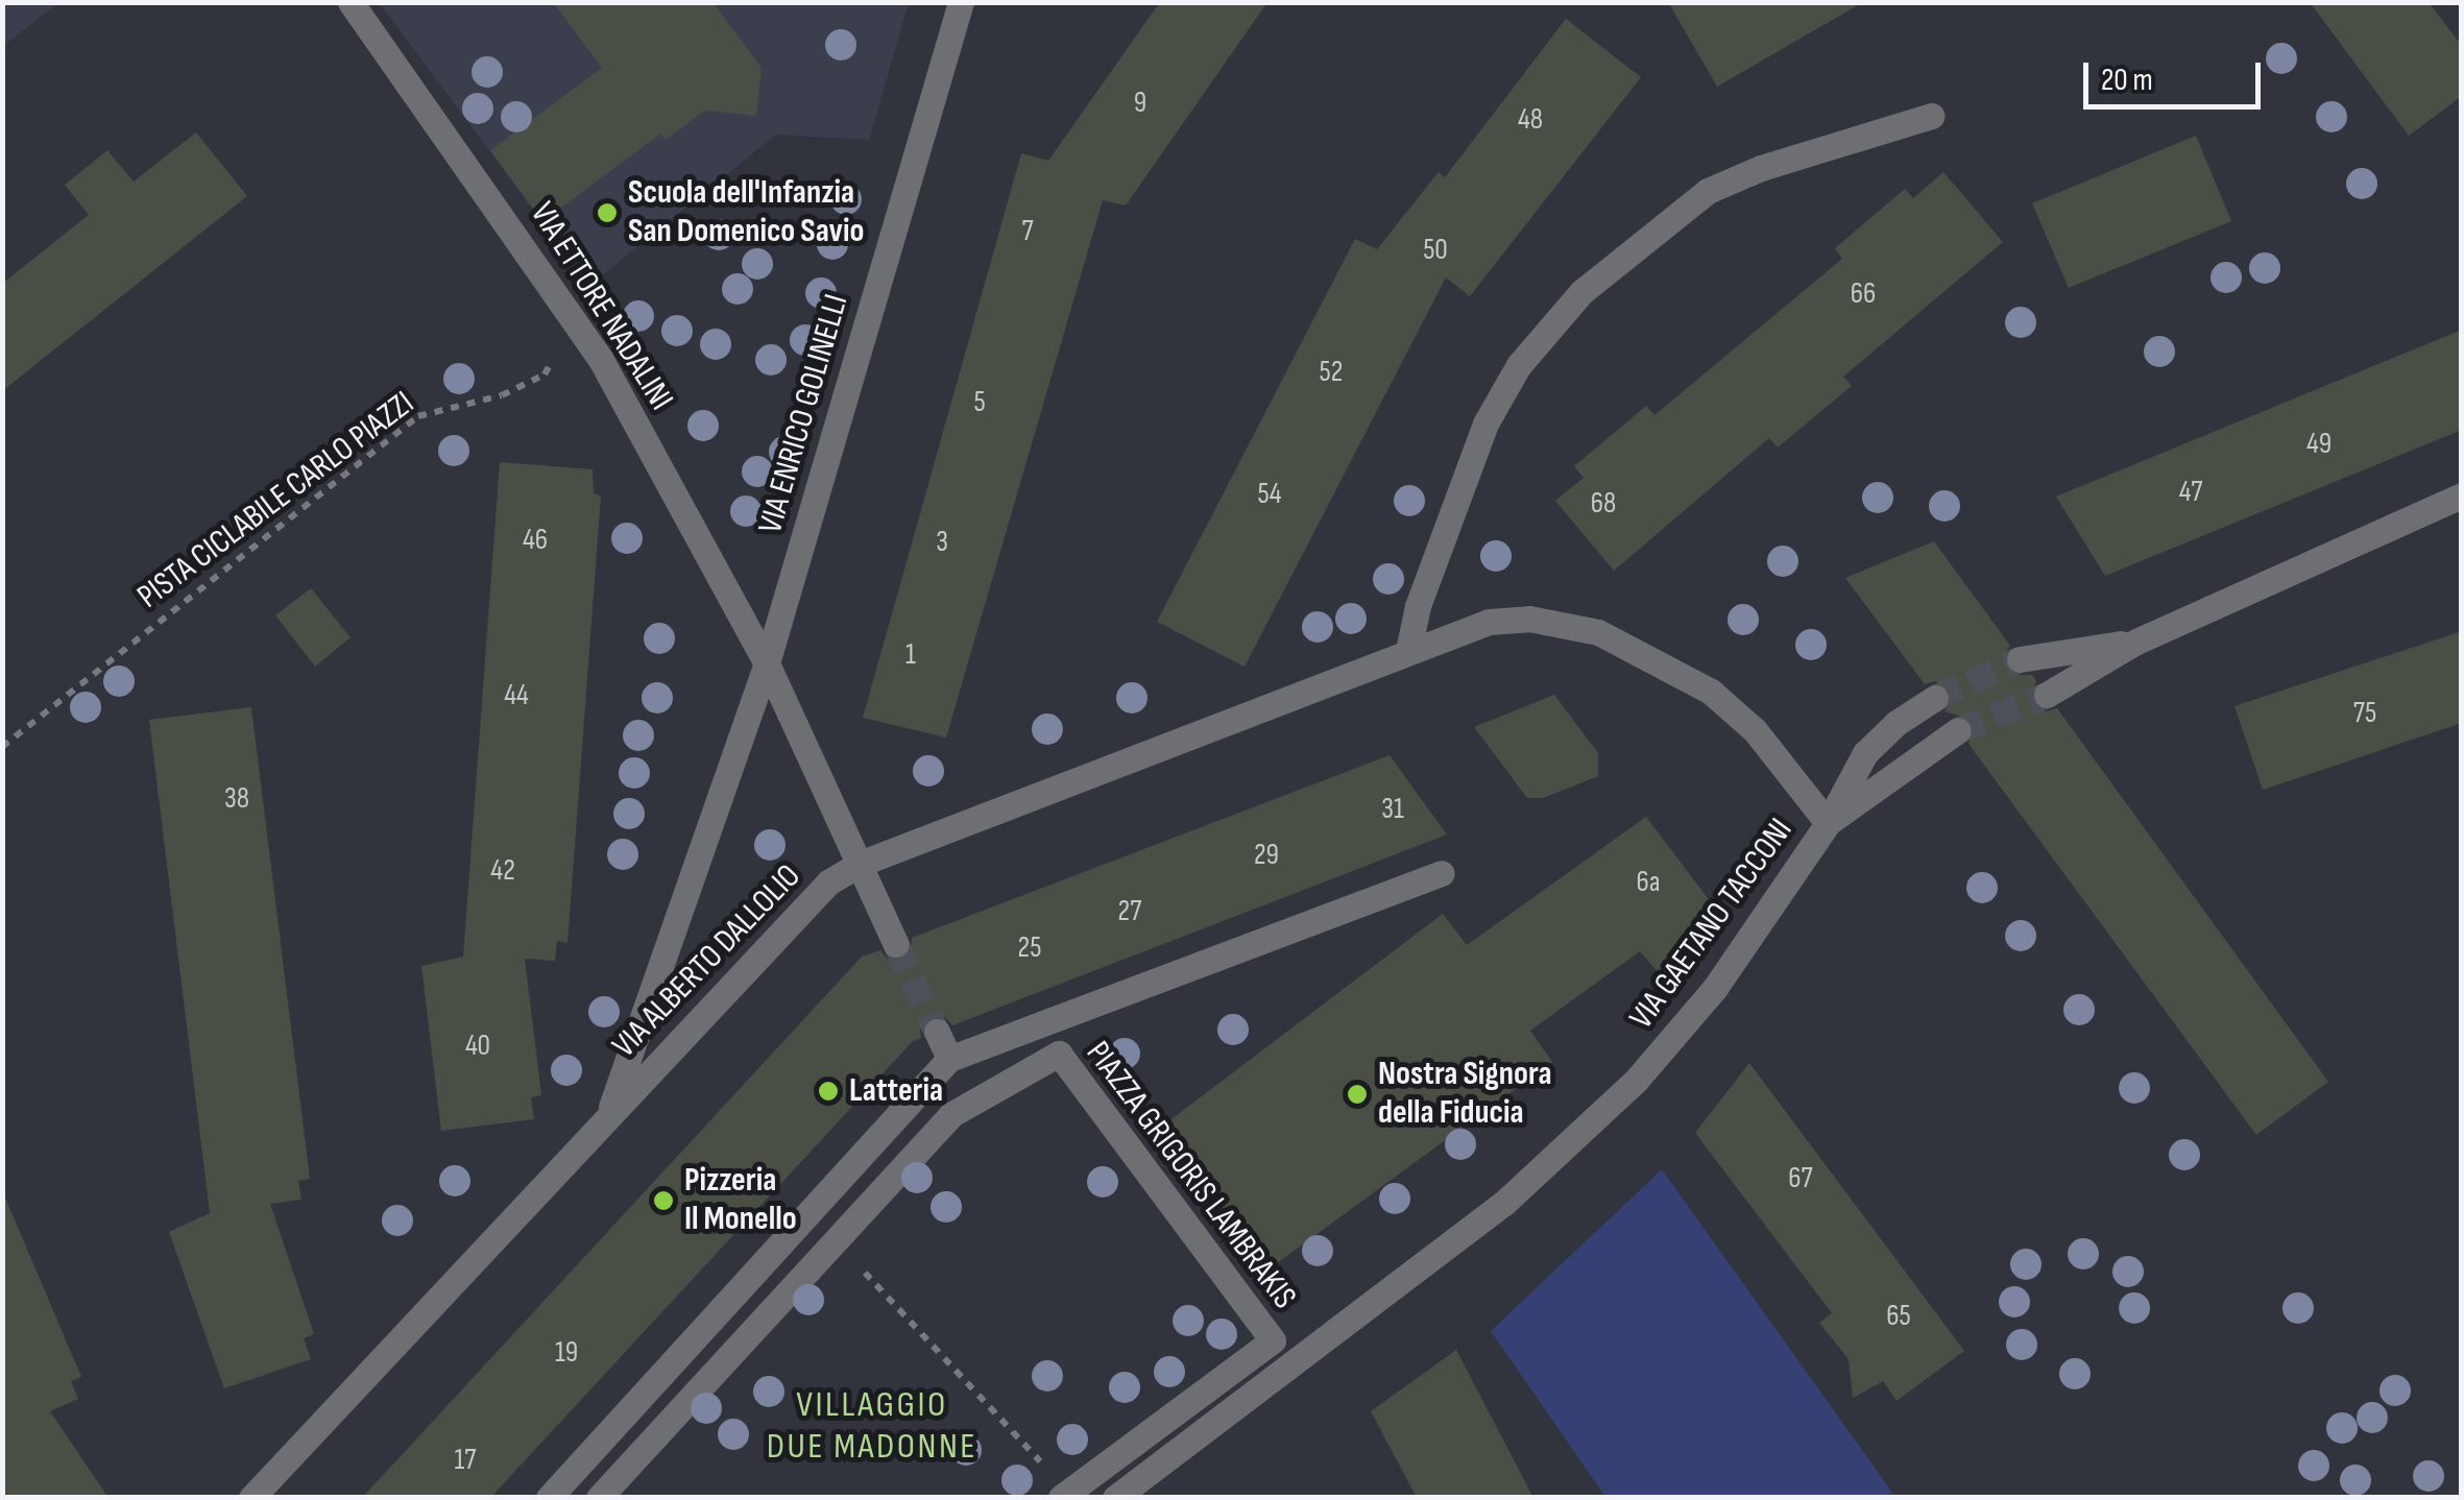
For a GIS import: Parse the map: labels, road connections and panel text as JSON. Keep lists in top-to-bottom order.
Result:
{
  "streets": {
    "street": [
      "VIA ETTORE NADALINI",
      "VIA ENRICO GOLINELLI",
      "VIA GAETANO TACCONI",
      "VIA ALBERTO DALLOLIO",
      "PIAZZA GRIGORIS LAMBRAKIS"
    ],
    "path": ["PISTA CICLABILE CARLO PIAZZI"]
  },
  "crossings": [
    ["VIA ETTORE NADALINI", "VIA ENRICO GOLINELLI"],
    ["VIA ETTORE NADALINI", "PISTA CICLABILE CARLO PIAZZI"],
    ["VIA ENRICO GOLINELLI", "VIA ALBERTO DALLOLIO"],
    ["VIA GAETANO TACCONI", "VIA ALBERTO DALLOLIO"]
  ],
  "districts": ["VILLAGGIO DUE MADONNE"],
  "places": [
    "Scuola dell'Infanzia San Domenico Savio",
    "Latteria",
    "Nostra Signora della Fiducia",
    "Pizzeria Il Monello"
  ],
  "house_numbers": [
    "9",
    "48",
    "7",
    "50",
    "66",
    "52",
    "5",
    "49",
    "47",
    "54",
    "68",
    "46",
    "3",
    "1",
    "44",
    "75",
    "38",
    "31",
    "29",
    "42",
    "6a",
    "27",
    "25",
    "40",
    "67",
    "65",
    "19",
    "17"
  ],
  "scale_bar": "20 m"
}
